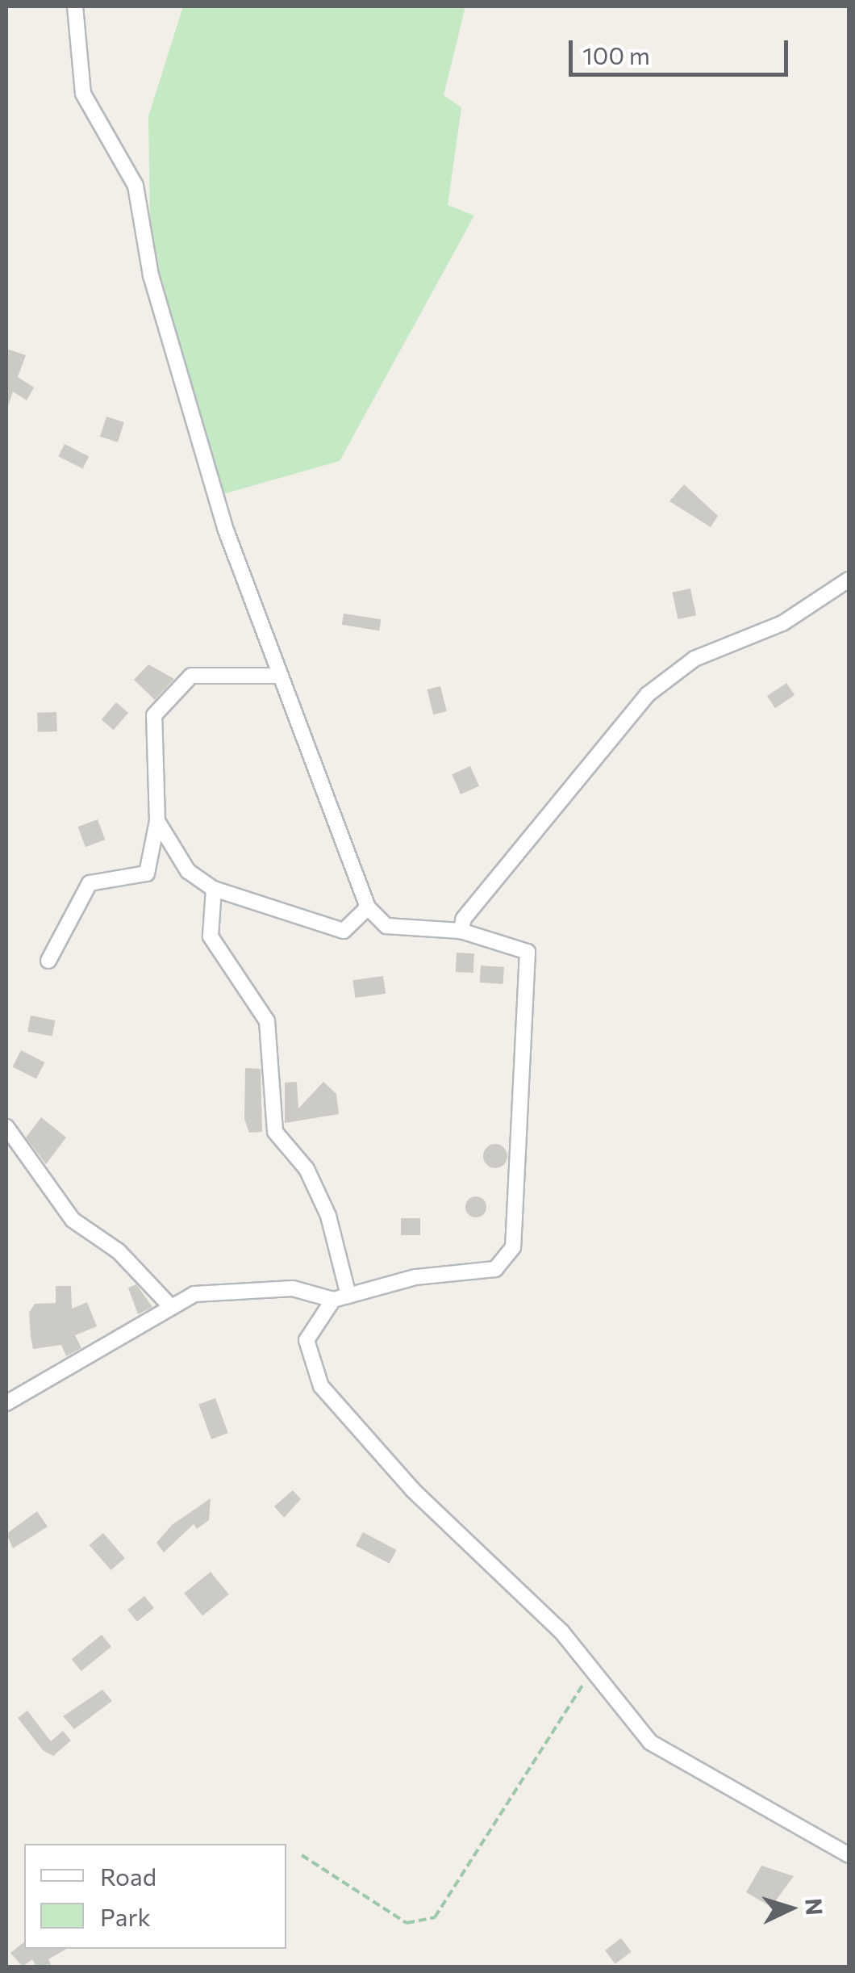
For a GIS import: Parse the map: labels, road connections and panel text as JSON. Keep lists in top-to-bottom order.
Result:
{
  "legend": ["Road", "Park"],
  "scale_bar": "100 m",
  "north": "right"
}
